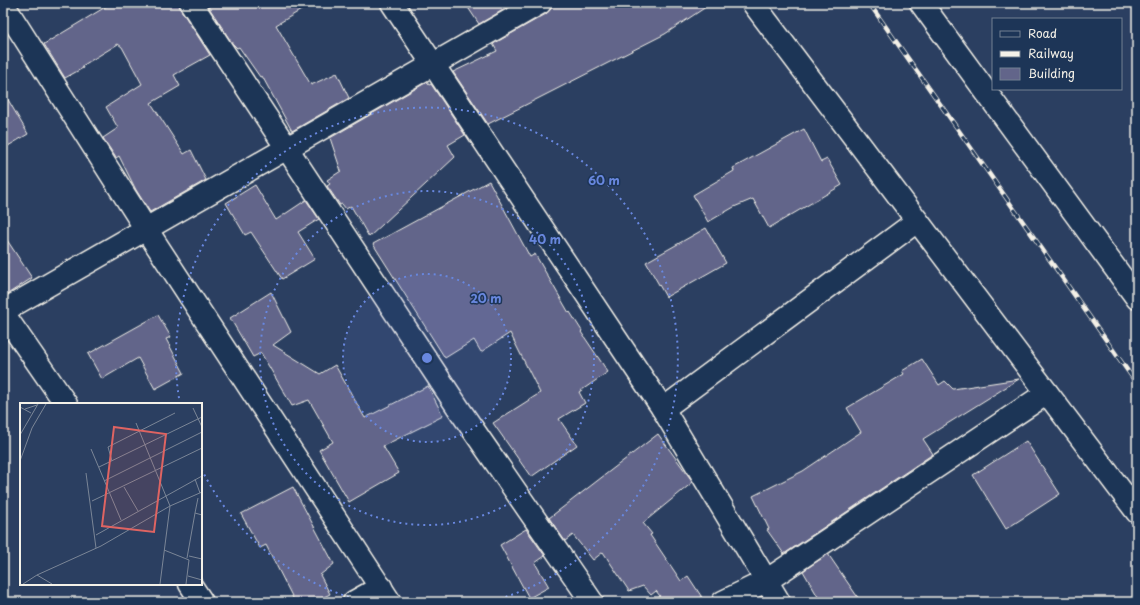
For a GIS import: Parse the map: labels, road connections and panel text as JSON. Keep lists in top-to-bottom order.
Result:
{
  "legend": ["Road", "Railway", "Building"],
  "rings": ["60 m", "40 m", "20 m"]
}
